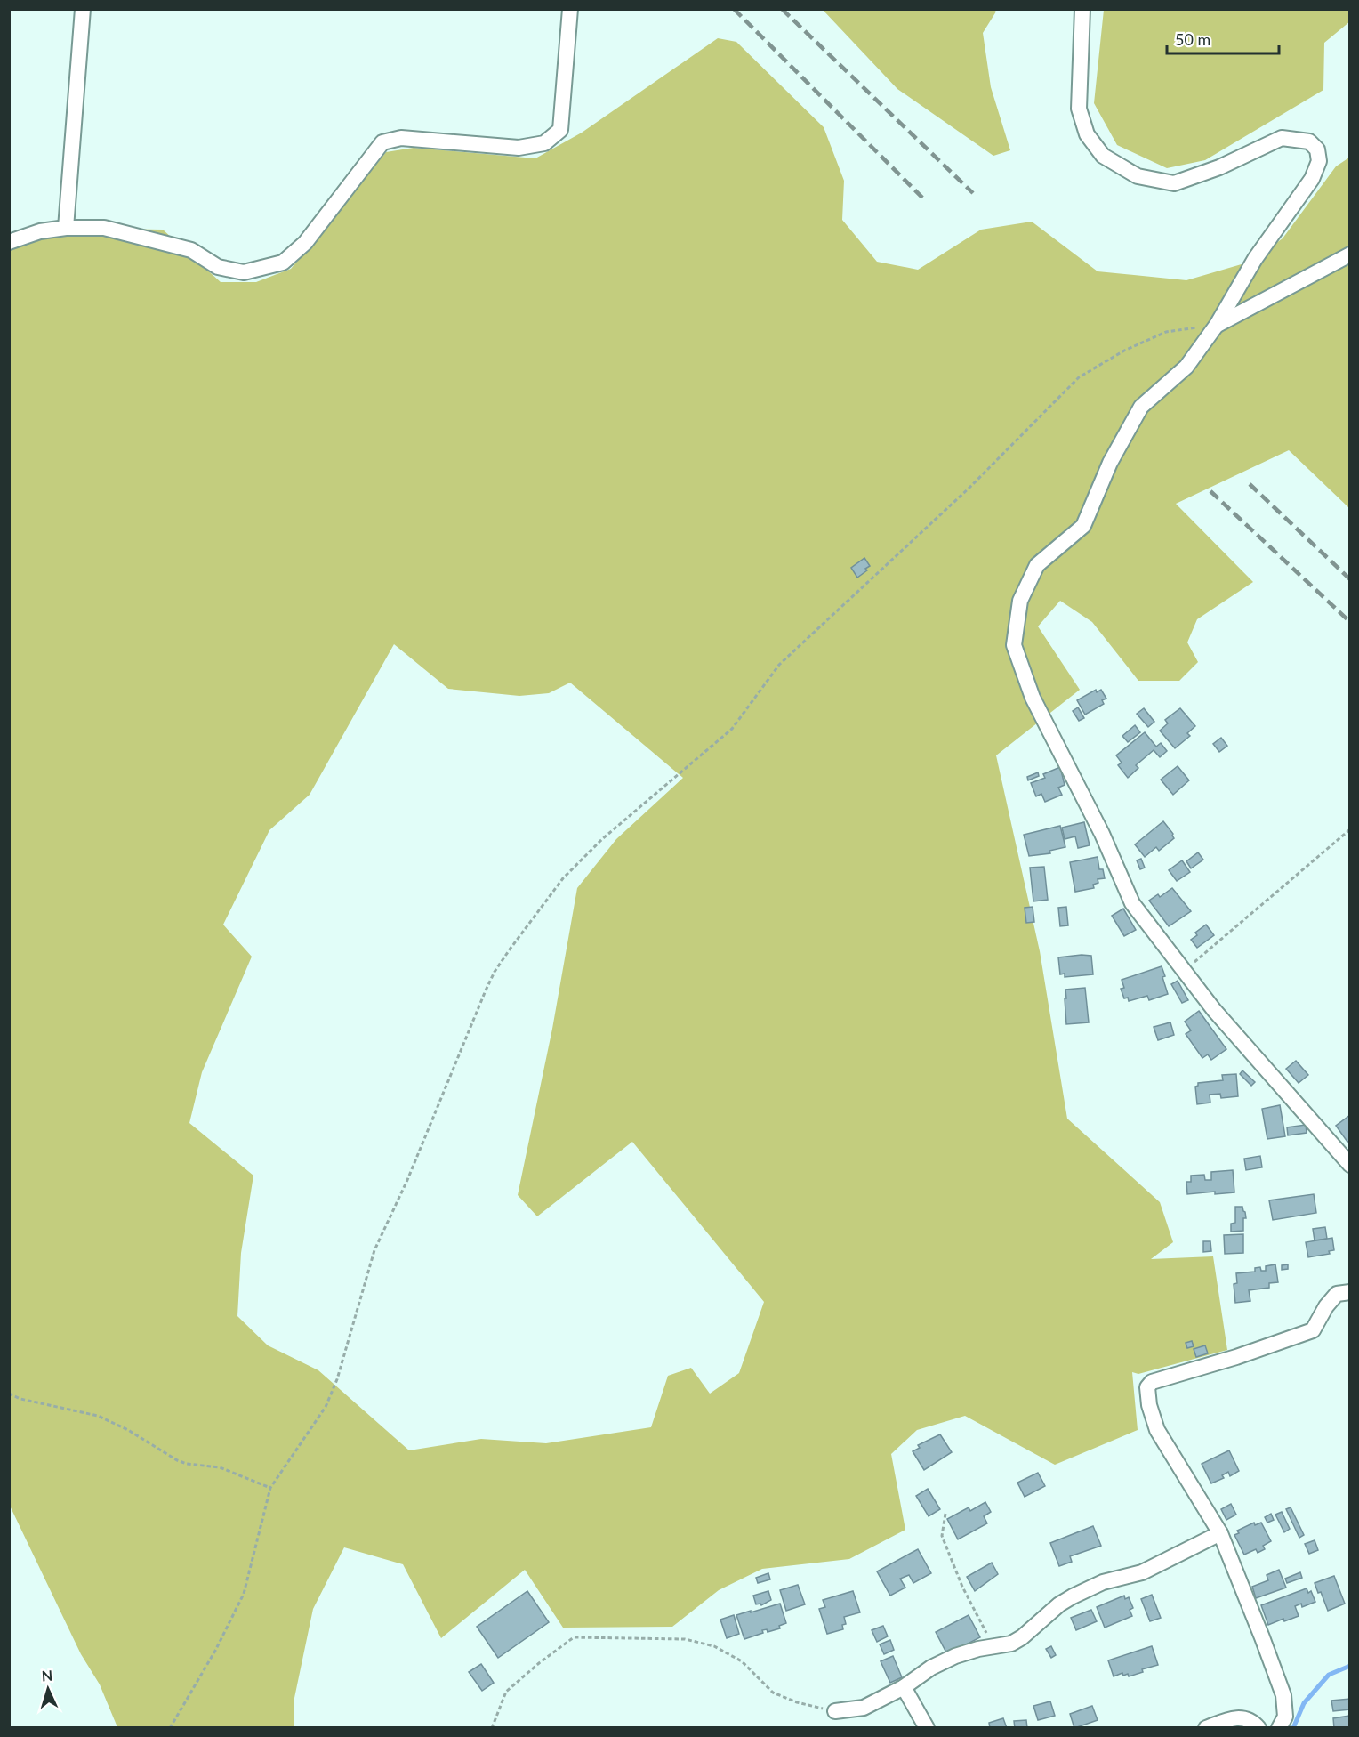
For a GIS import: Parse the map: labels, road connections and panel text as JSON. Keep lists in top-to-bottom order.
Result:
{
  "scale_bar": "50 m",
  "north": "top"
}
